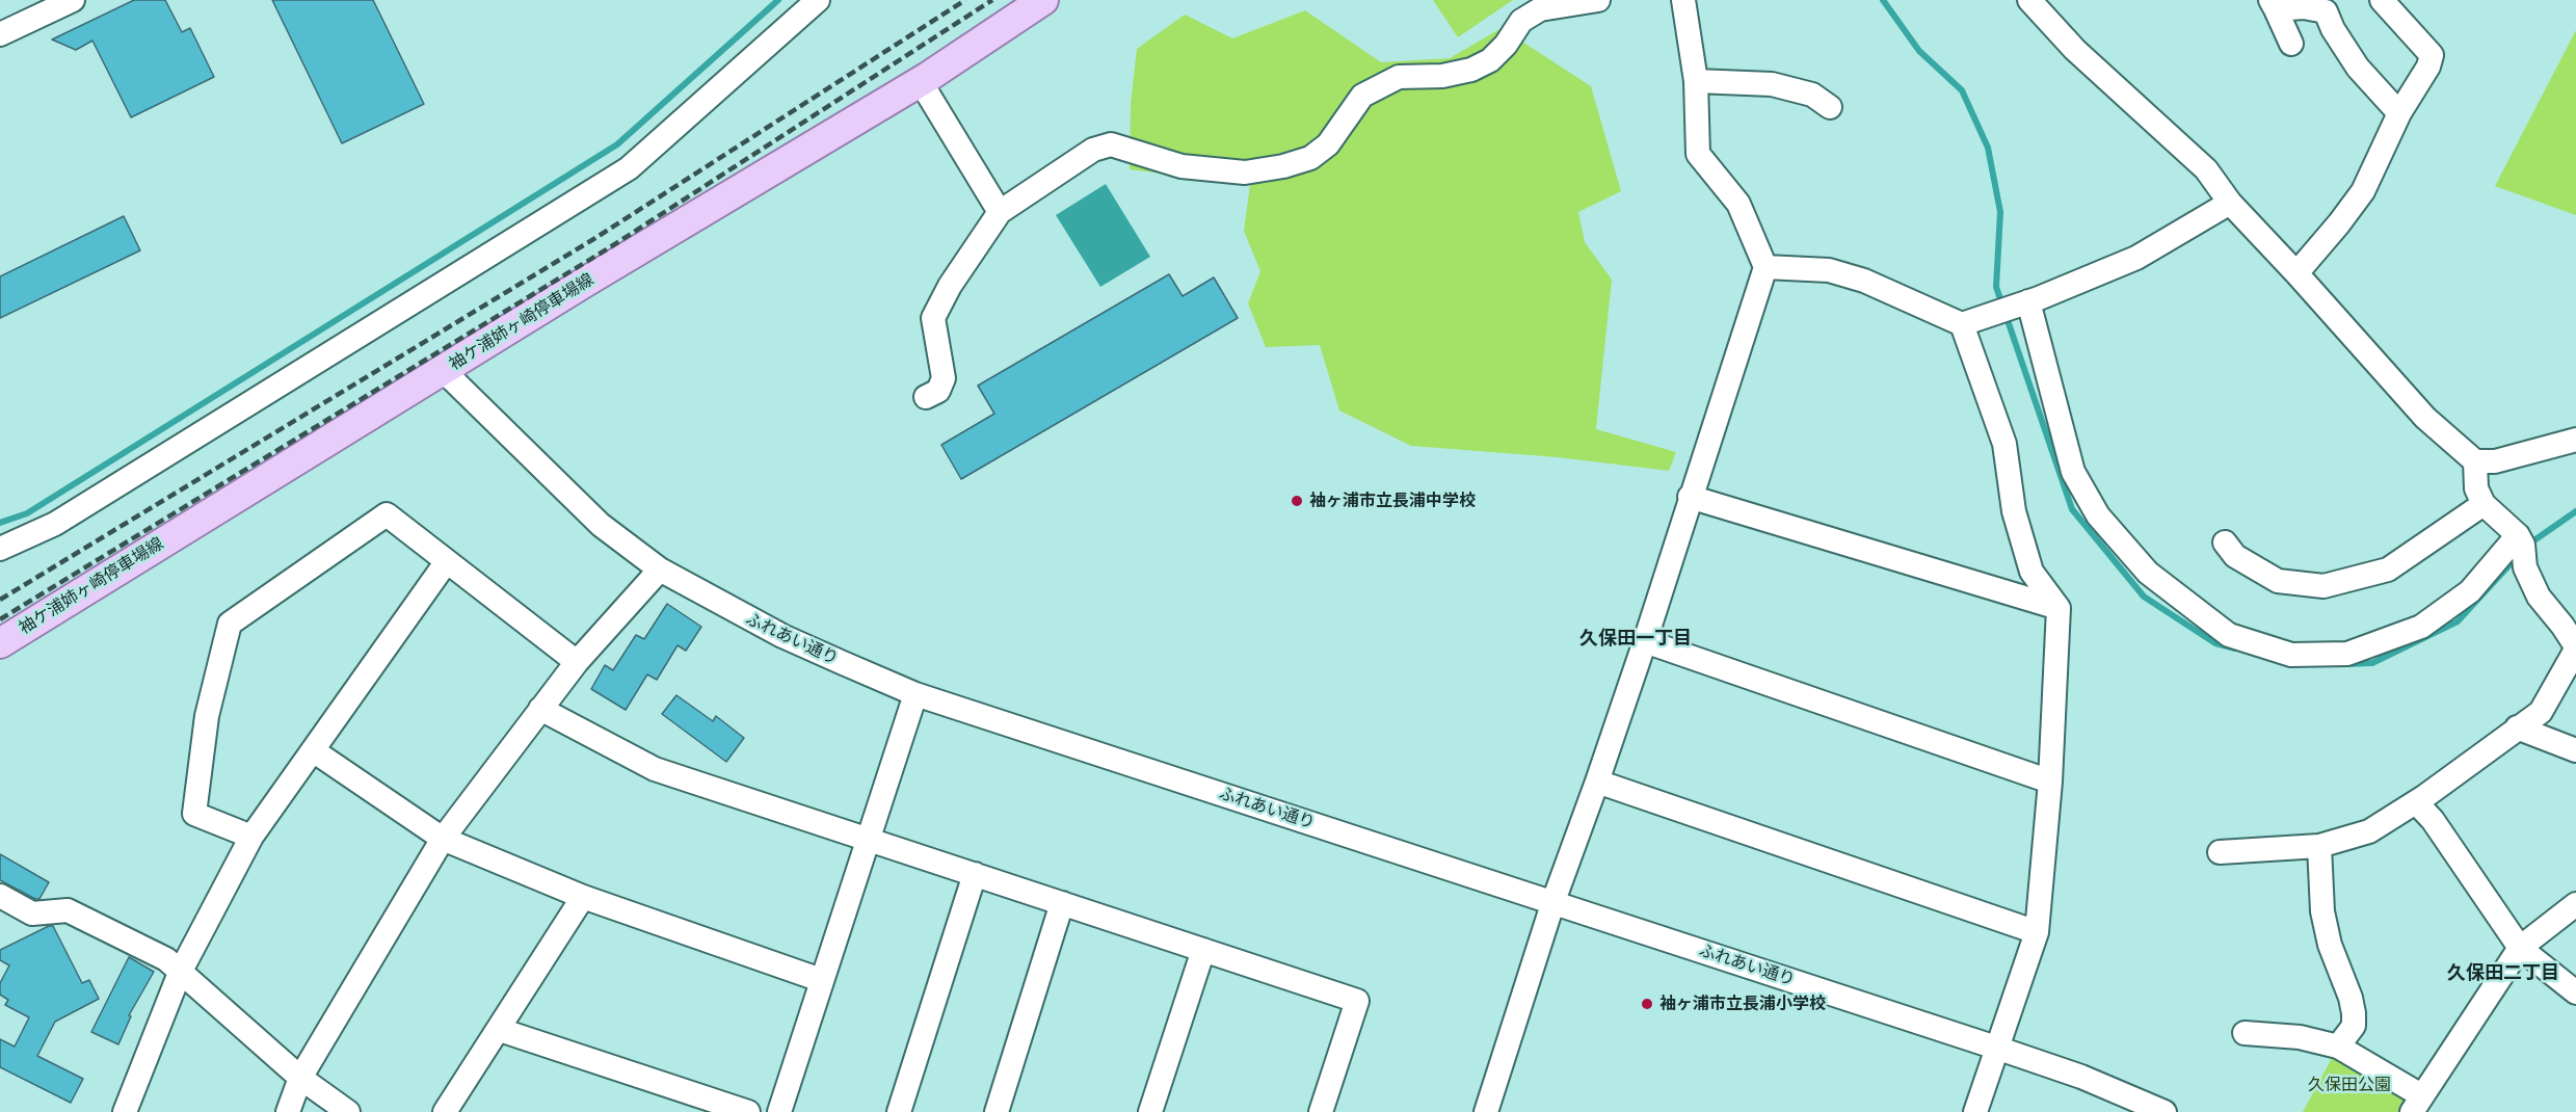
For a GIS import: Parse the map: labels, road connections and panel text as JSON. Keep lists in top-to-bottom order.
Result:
{
  "streets": {
    "main road": ["袖ケ浦姉ヶ崎停車場線"],
    "street": ["ふれあい通り"]
  },
  "crossings": [
    ["袖ケ浦姉ヶ崎停車場線", "ふれあい通り"]
  ],
  "districts": ["久保田一丁目", "久保田二丁目"],
  "parks": ["久保田公園"],
  "places": ["袖ヶ浦市立長浦中学校", "袖ヶ浦市立長浦小学校"]
}
